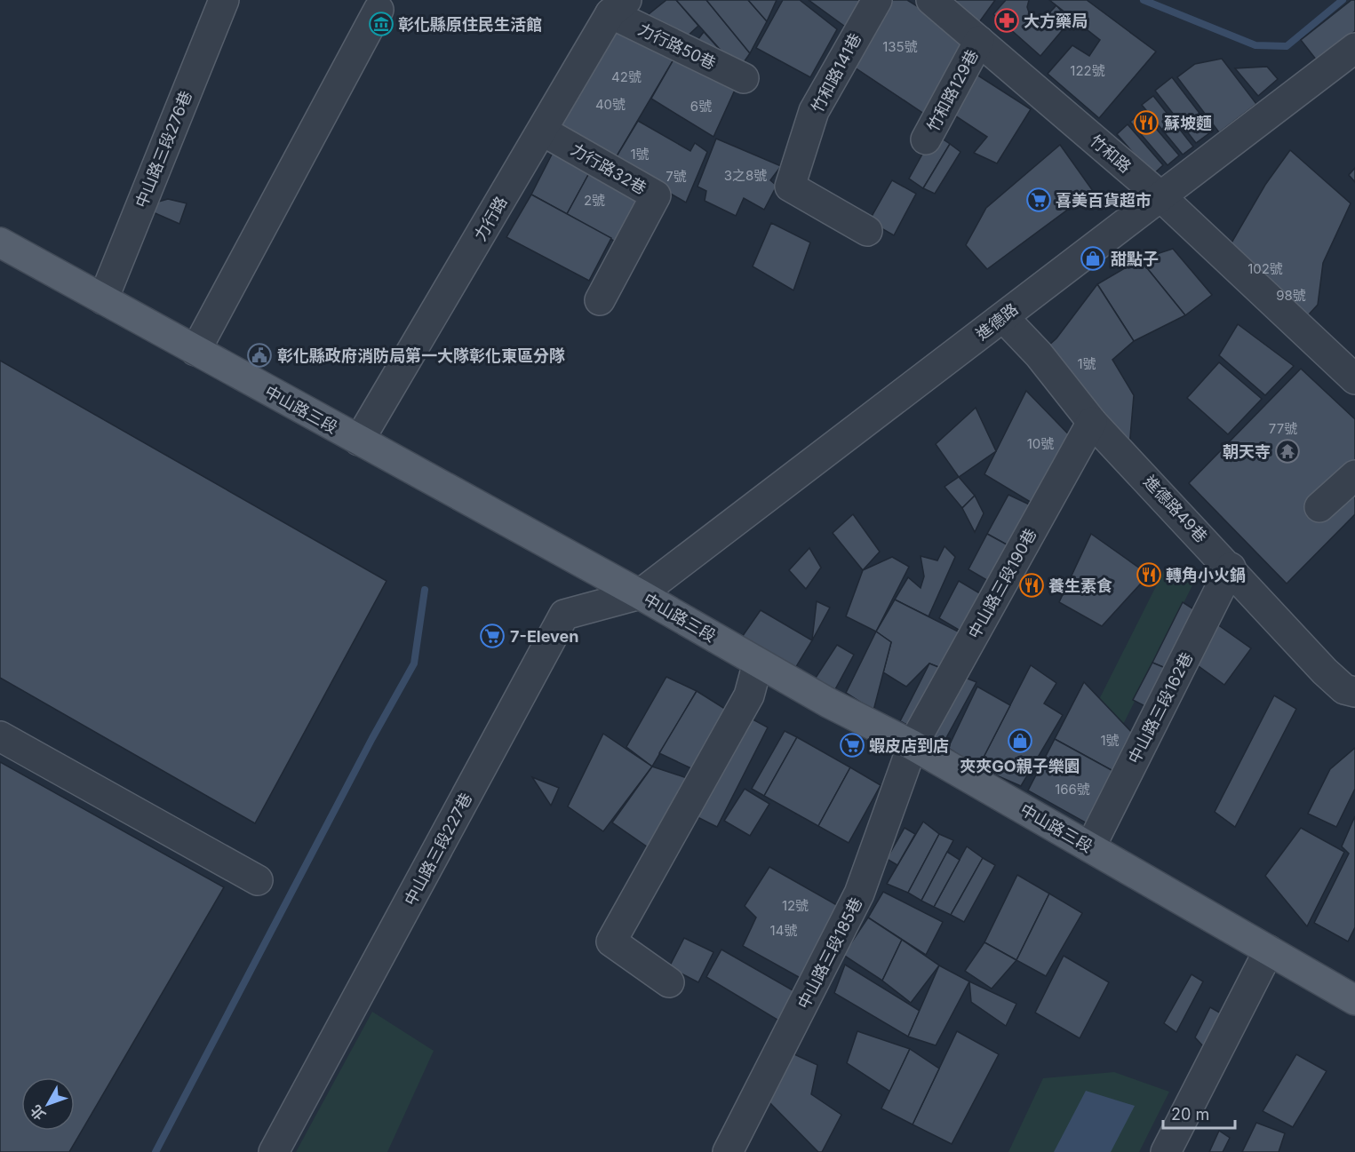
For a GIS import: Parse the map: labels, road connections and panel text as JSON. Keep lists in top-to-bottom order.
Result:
{
  "streets": {
    "main road": ["中山路三段"],
    "street": [
      "力行路50巷",
      "竹和路141巷",
      "竹和路129巷",
      "中山路三段276巷",
      "竹和路",
      "力行路32巷",
      "力行路",
      "進德路",
      "進德路49巷",
      "中山路三段190巷",
      "中山路三段162巷",
      "中山路三段227巷",
      "中山路三段185巷"
    ]
  },
  "crossings": [
    ["力行路50巷", "力行路"],
    ["竹和路129巷", "竹和路"],
    ["中山路三段276巷", "中山路三段"],
    ["竹和路", "進德路"],
    ["力行路32巷", "力行路"],
    ["力行路", "中山路三段"],
    ["進德路", "中山路三段"],
    ["進德路", "進德路49巷"],
    ["進德路", "中山路三段227巷"],
    ["中山路三段", "中山路三段190巷"],
    ["中山路三段", "中山路三段162巷"],
    ["中山路三段", "中山路三段227巷"],
    ["中山路三段", "中山路三段185巷"],
    ["進德路49巷", "中山路三段190巷"],
    ["進德路49巷", "中山路三段162巷"],
    ["中山路三段190巷", "中山路三段185巷"]
  ],
  "places": {
    "pharmacy": ["大方藥局"],
    "museum": ["彰化縣原住民生活館"],
    "restaurant": ["蘇坡麵", "轉角小火鍋", "養生素食"],
    "supermarket": ["喜美百貨超市", "7-Eleven", "蝦皮店到店"],
    "shop": ["甜點子", "夾夾GO親子樂園"],
    "public building": ["彰化縣政府消防局第一大隊彰化東區分隊"],
    "temple": ["朝天寺"]
  },
  "house_numbers": [
    "135號",
    "122號",
    "42號",
    "40號",
    "6號",
    "1號",
    "3之8號",
    "7號",
    "2號",
    "102號",
    "98號",
    "1號",
    "77號",
    "10號",
    "1號",
    "166號",
    "12號",
    "14號"
  ],
  "scale_bar": "20 m",
  "north": "bottom left"
}
